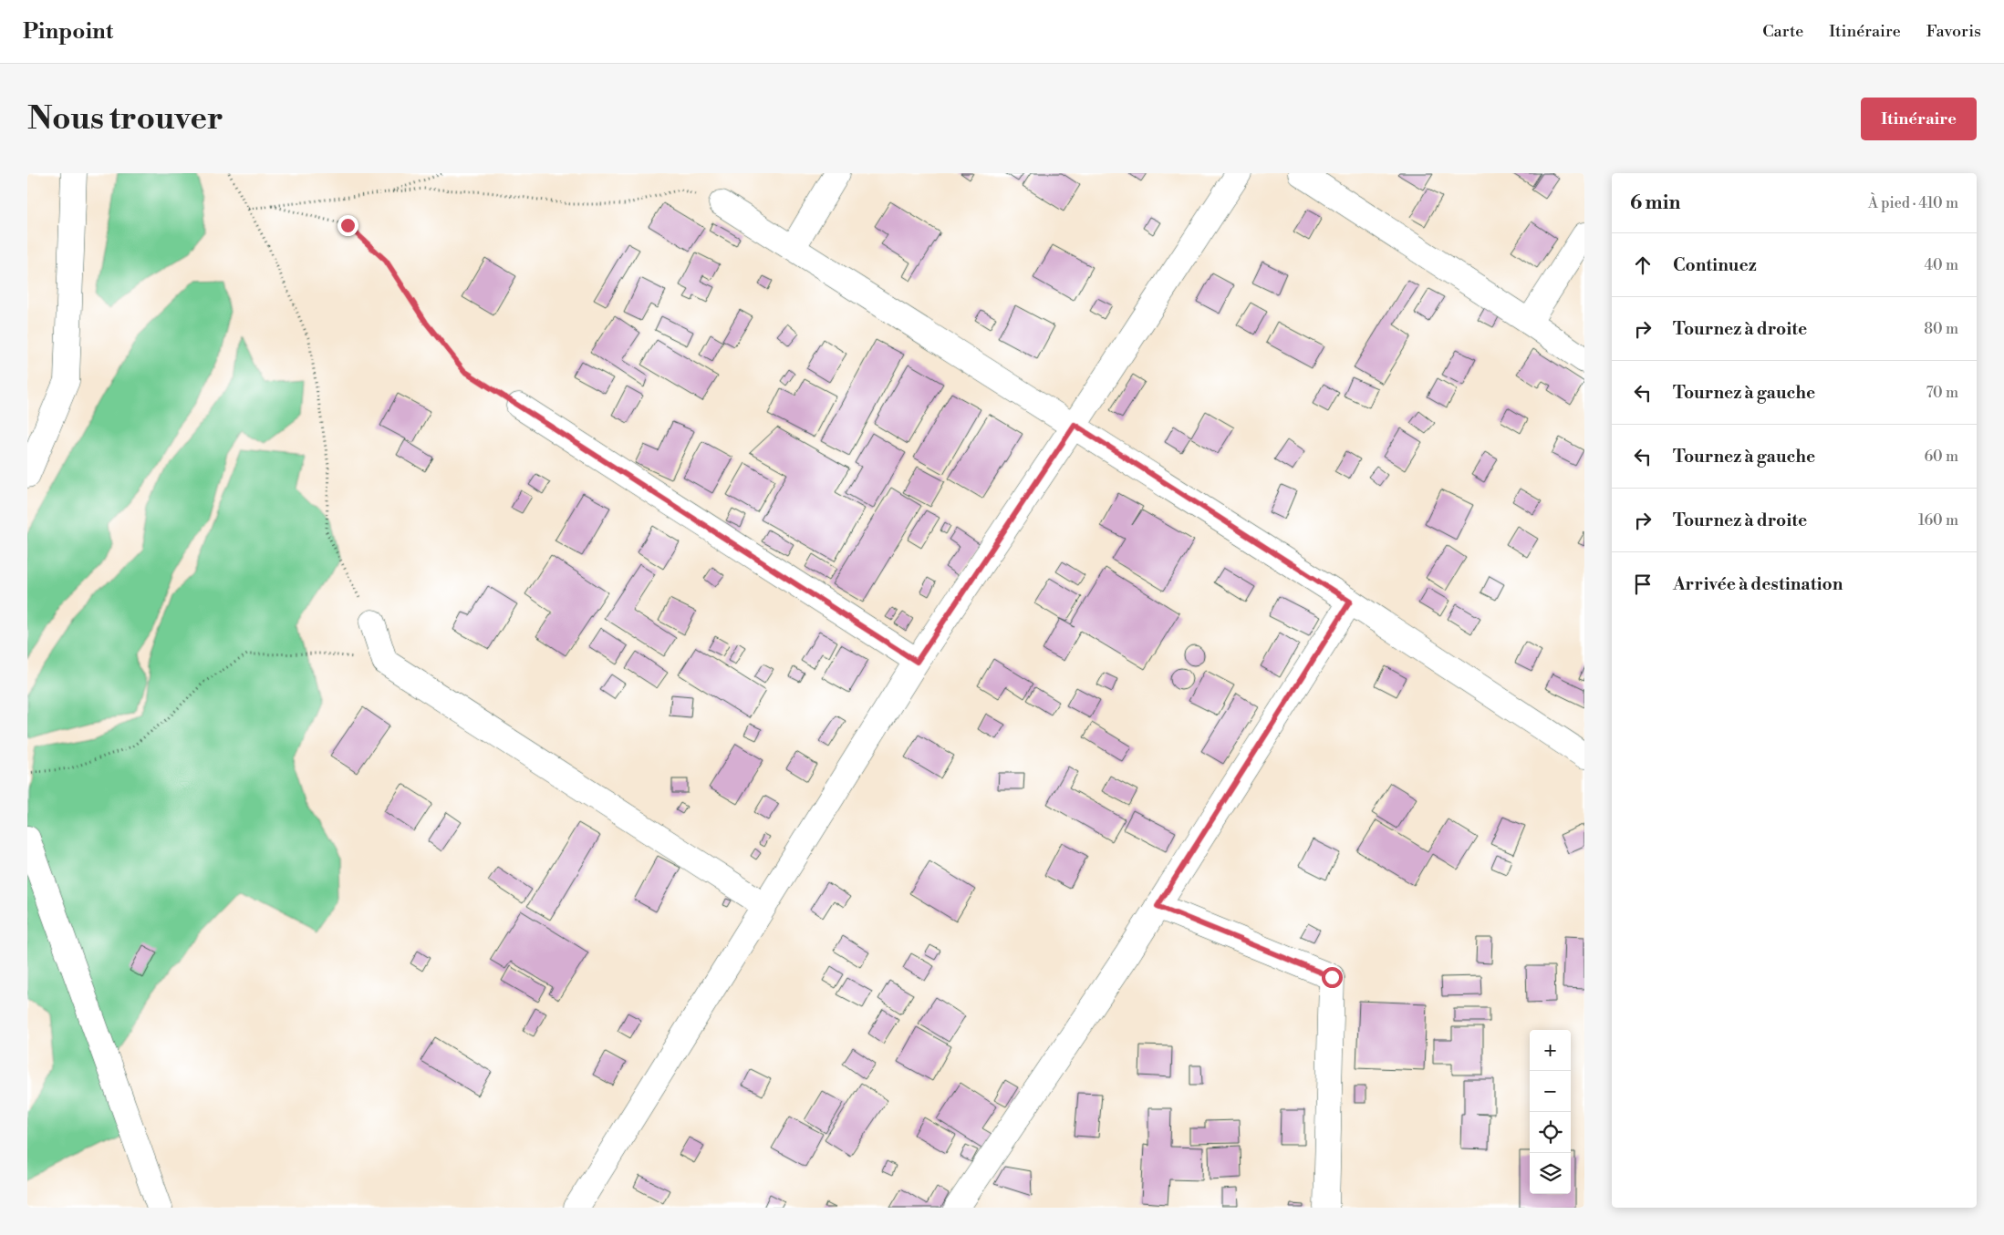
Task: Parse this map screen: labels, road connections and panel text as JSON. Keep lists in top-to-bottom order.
{
  "page": {
    "header": "Pinpoint",
    "nav": ["Carte", "Itinéraire", "Favoris"],
    "buttons": "Itinéraire",
    "title": "Nous trouver",
    "heading": ["6 min", "À pied · 410 m"],
    "list": [
      ["Continuez", "40 m"],
      ["Tournez à droite", "80 m"],
      ["Tournez à gauche", "70 m"],
      ["Tournez à gauche", "60 m"],
      ["Tournez à droite", "160 m"],
      "Arrivée à destination"
    ],
    "map_buttons": ["+", "−"]
  }
}
